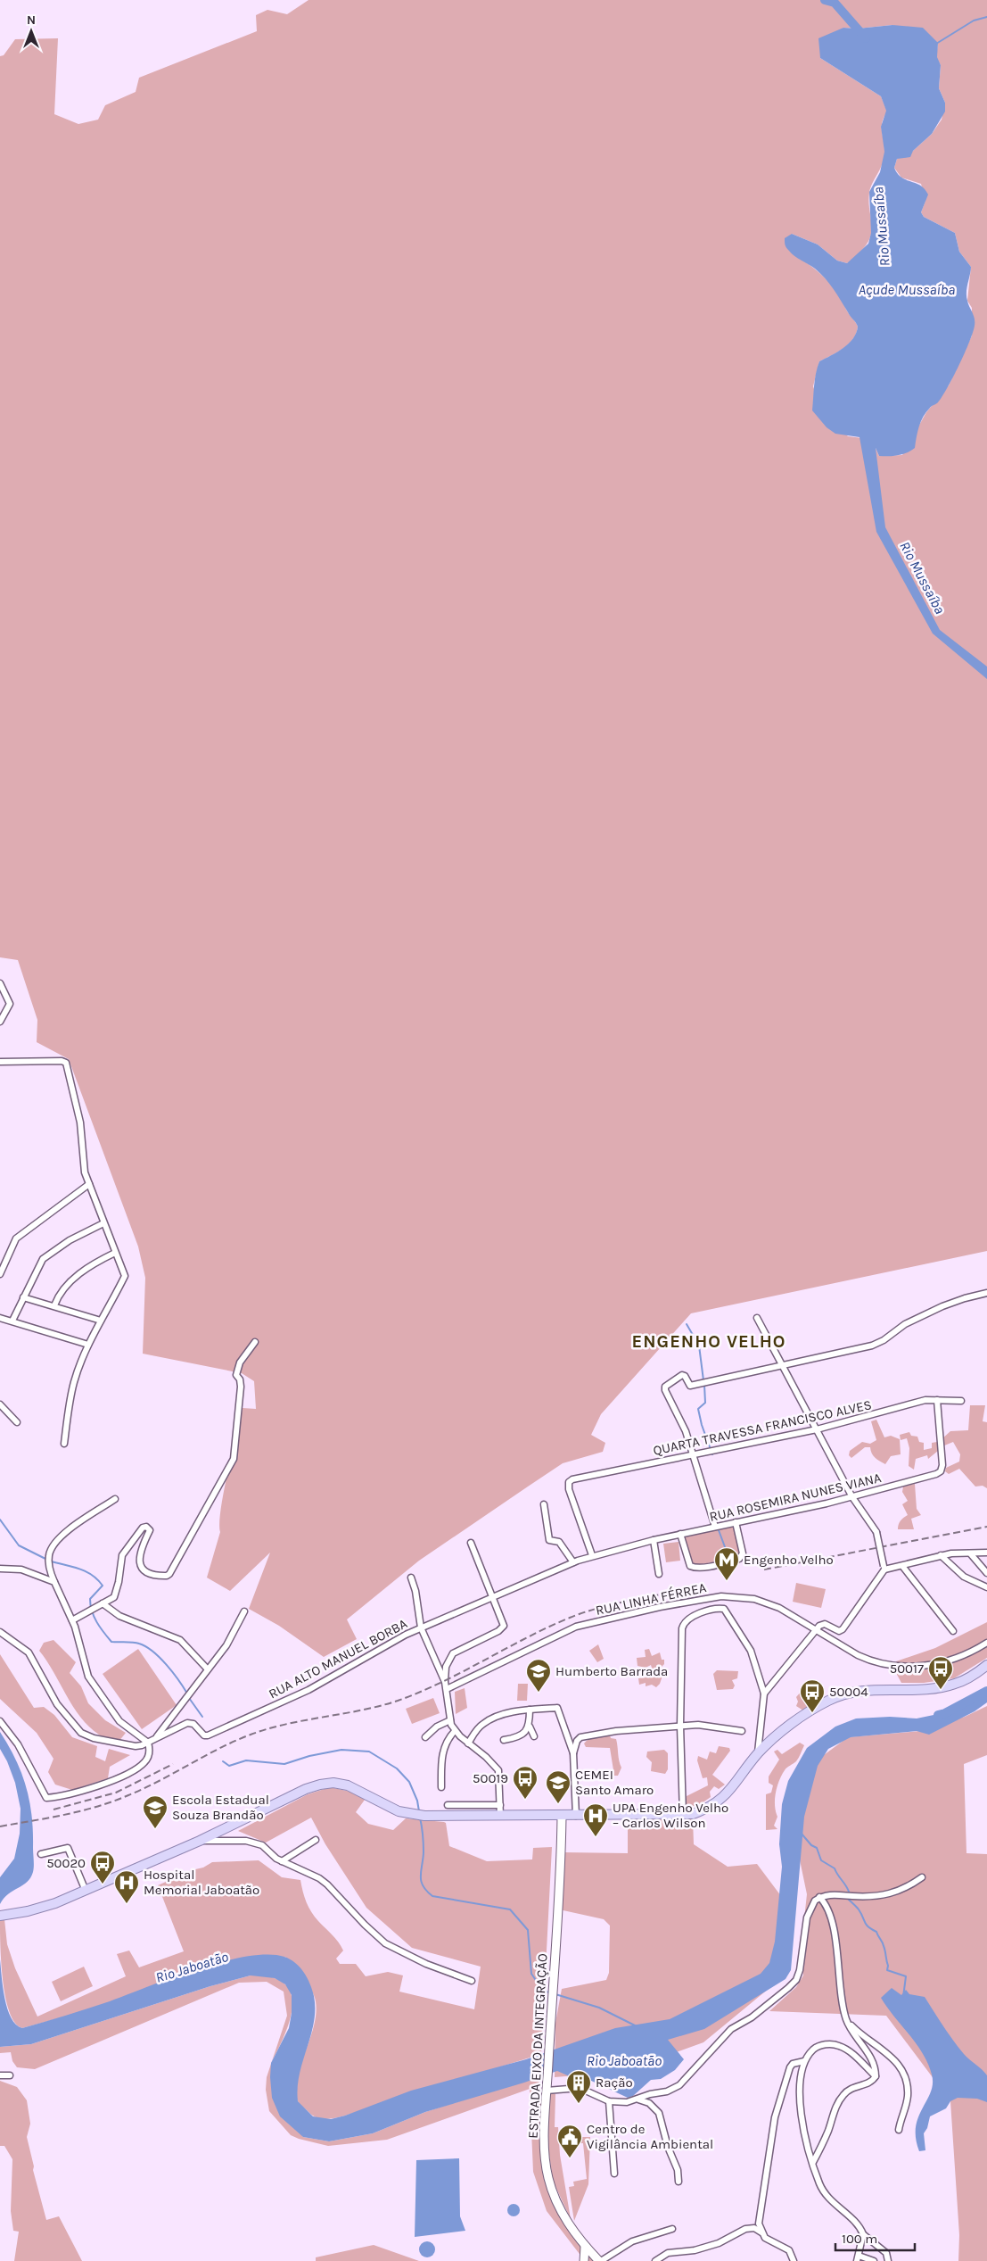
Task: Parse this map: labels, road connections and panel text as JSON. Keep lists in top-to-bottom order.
{
  "streets": {
    "main road": ["ESTRADA EIXO DA INTEGRAÇÃO"],
    "street": [
      "QUARTA TRAVESSA FRANCISCO ALVES",
      "RUA ROSEMIRA NUNES VIANA",
      "RUA LINHA FÉRREA",
      "RUA ALTO MANUEL BORBA"
    ]
  },
  "crossings": [
    ["QUARTA TRAVESSA FRANCISCO ALVES", "RUA ROSEMIRA NUNES VIANA"],
    ["RUA ROSEMIRA NUNES VIANA", "RUA ALTO MANUEL BORBA"]
  ],
  "districts": ["ENGENHO VELHO"],
  "water": ["Rio Mussaíba", "Açude Mussaíba", "Rio Jaboatão"],
  "places": {
    "metro station": ["Engenho Velho"],
    "bus stop": [
      "50017",
      "50004",
      "50019",
      "50020"
    ],
    "school or university": ["Humberto Barrada", "CEMEI Santo Amaro", "Escola Estadual Souza Brandão"],
    "hospital": ["UPA Engenho Velho – Carlos Wilson", "Hospital Memorial Jaboatão"],
    "building": ["Ração"],
    "public building": ["Centro de Vigilância Ambiental"]
  },
  "scale_bar": "100 m",
  "north": "top"
}
